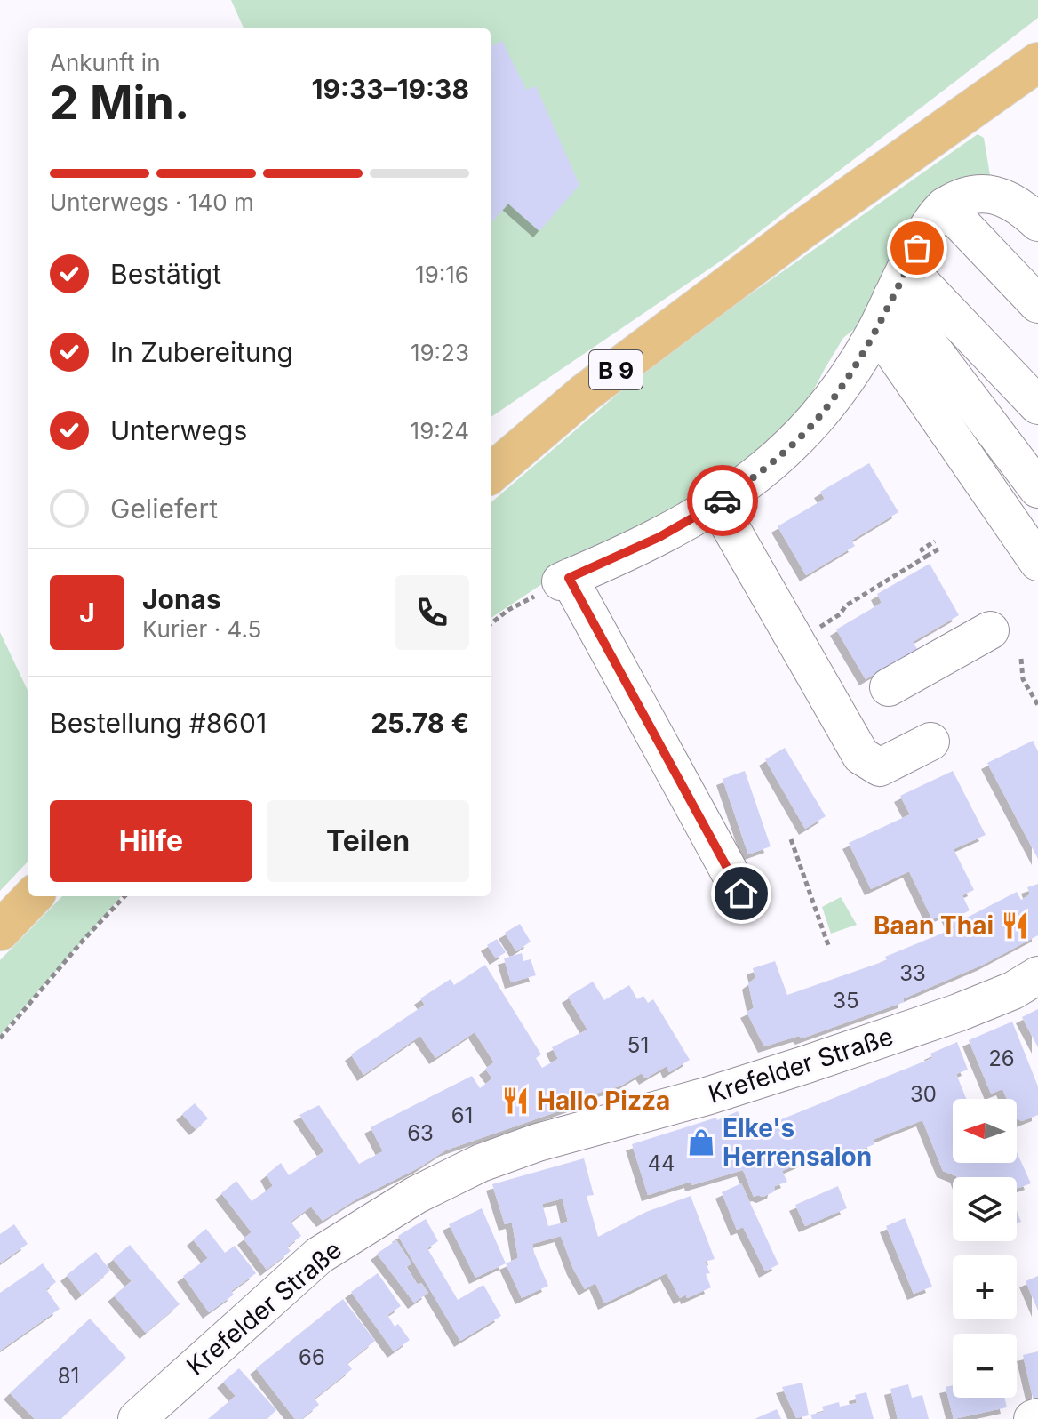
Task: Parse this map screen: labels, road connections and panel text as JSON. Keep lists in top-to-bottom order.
{
  "streets": {
    "main road": ["B 9"],
    "street": ["Krefelder Straße"]
  },
  "places": {
    "restaurant": ["Baan Thai", "Hallo Pizza"],
    "shop": ["Elke's Herrensalon"]
  },
  "house_numbers": [
    "33",
    "35",
    "51",
    "26",
    "30",
    "61",
    "63",
    "44",
    "66",
    "81"
  ],
  "north": "left",
  "page": {
    "heading": ["2 Min.", "Ankunft in", "19:33–19:38"],
    "panel": [
      "Jonas",
      "Kurier · 4.5",
      "Bestellung #8601",
      "25.78 €"
    ],
    "bar": "Unterwegs · 140 m",
    "list": [
      ["Bestätigt", "19:16"],
      ["In Zubereitung", "19:23"],
      ["Unterwegs", "19:24"],
      "Geliefert"
    ],
    "round": "J",
    "buttons": ["Hilfe", "Teilen"],
    "map_buttons": ["+", "−"]
  }
}
